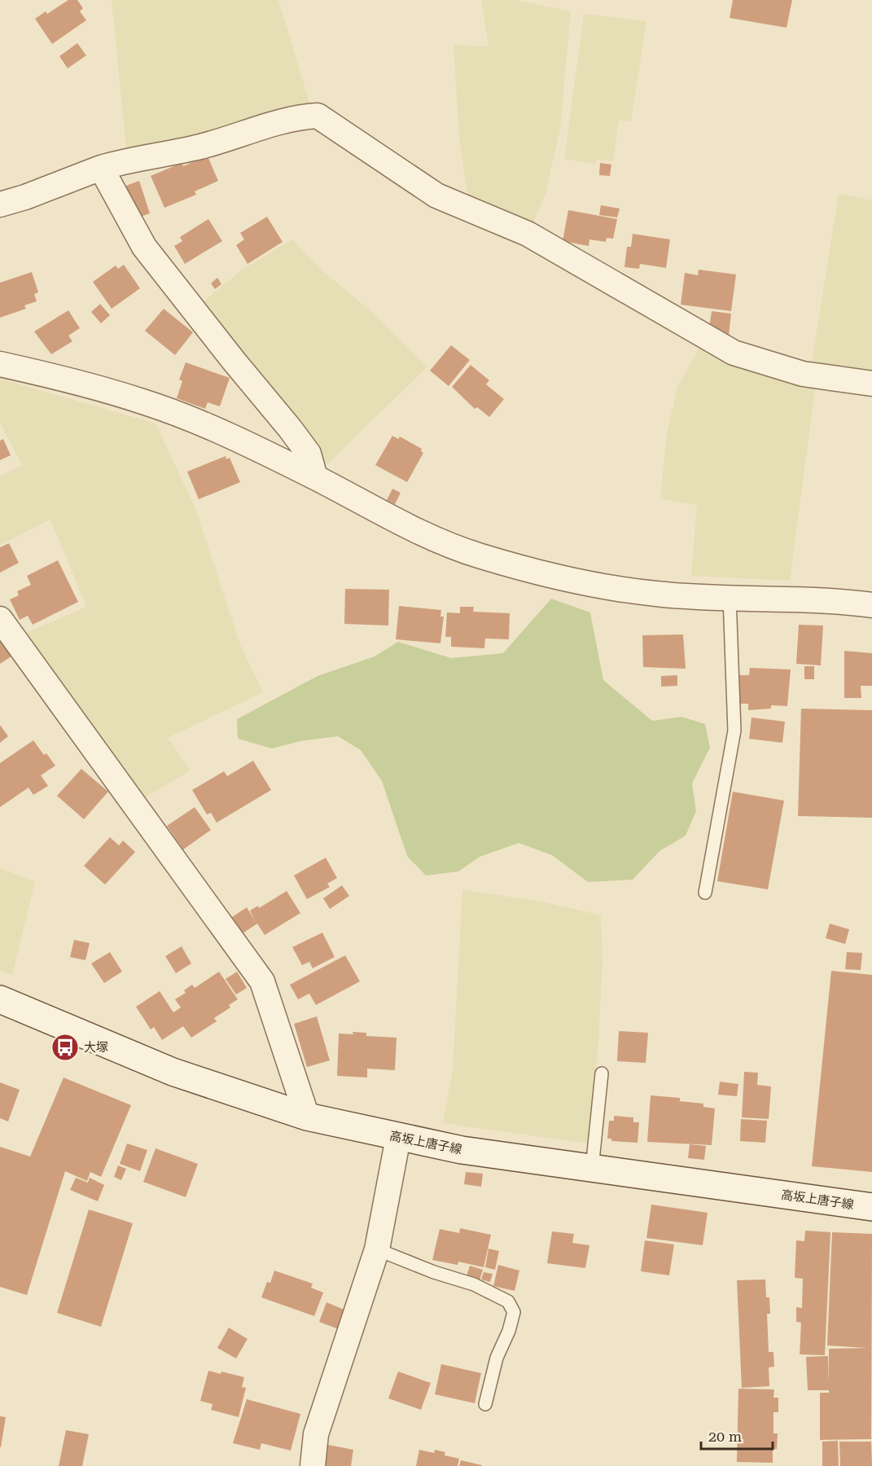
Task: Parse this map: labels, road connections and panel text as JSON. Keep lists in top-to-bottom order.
{
  "streets": {
    "main road": ["高坂上唐子線"]
  },
  "places": {
    "bus stop": ["大塚"]
  },
  "scale_bar": "20 m"
}
